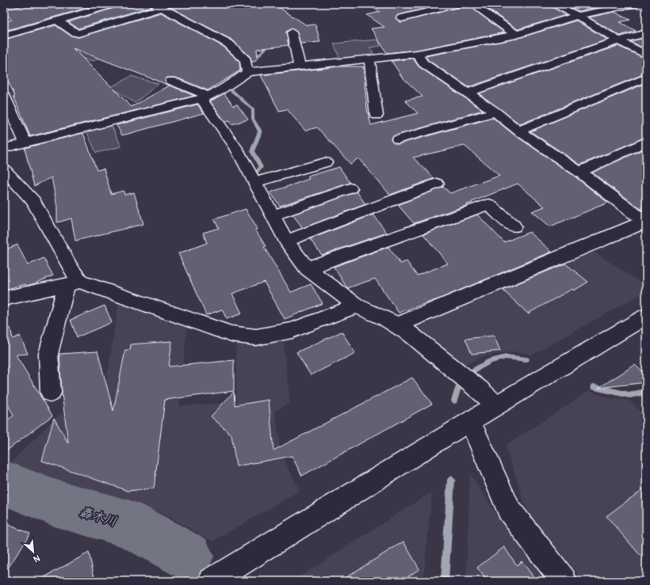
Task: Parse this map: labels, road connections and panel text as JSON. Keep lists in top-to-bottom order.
{
  "water": ["轟木川"],
  "north": "bottom right"
}
